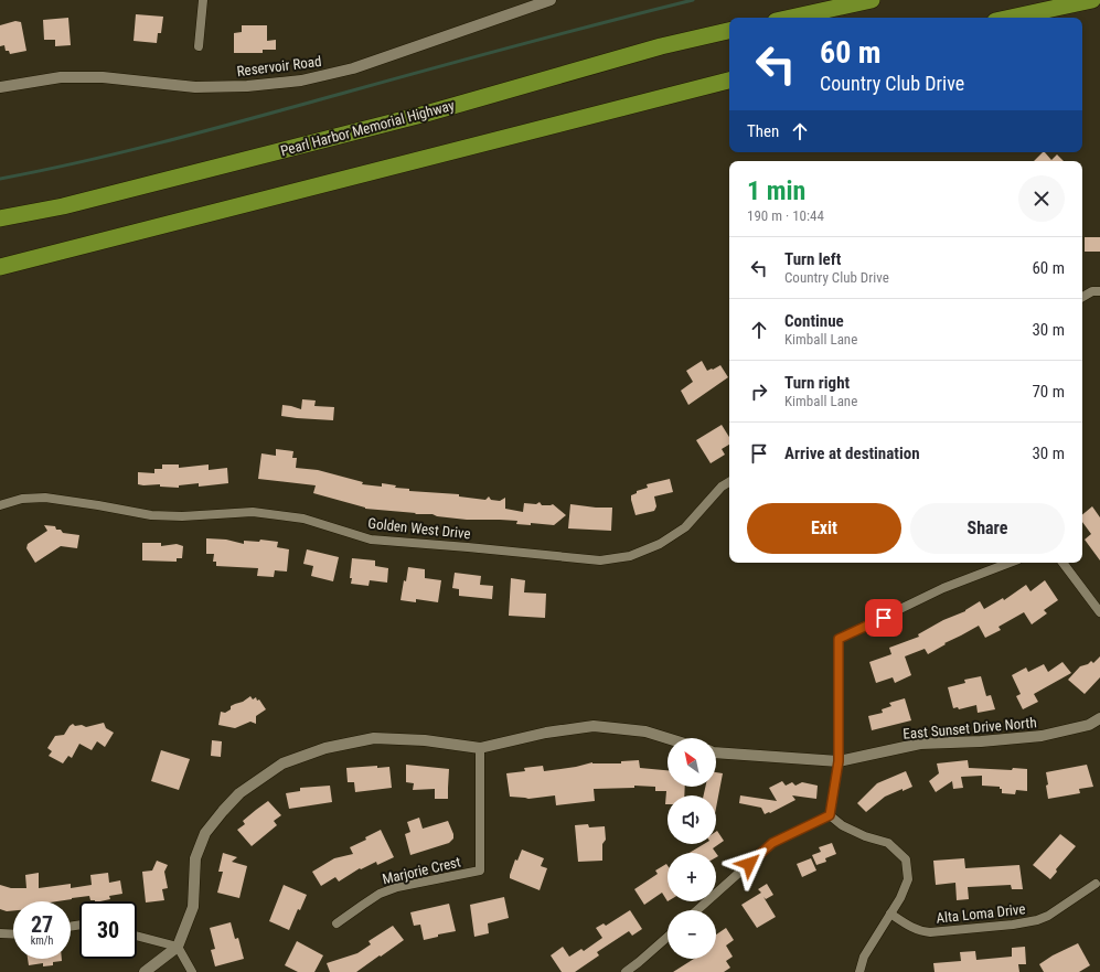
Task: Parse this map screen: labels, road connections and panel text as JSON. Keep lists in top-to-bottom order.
{
  "streets": {
    "highway": ["Pearl Harbor Memorial Highway"],
    "street": [
      "Reservoir Road",
      "Golden West Drive",
      "East Sunset Drive North",
      "Marjorie Crest",
      "Alta Loma Drive"
    ]
  },
  "north": "top left",
  "page": {
    "turn": ["60 m", "Country Club Drive"],
    "then": "Then",
    "heading": ["1 min", "190 m · 10:44"],
    "list": [
      {
        "name": "Turn left",
        "note": "Country Club Drive",
        "value": "60 m"
      },
      {
        "name": "Continue",
        "note": "Kimball Lane",
        "value": "30 m"
      },
      {
        "name": "Turn right",
        "note": "Kimball Lane",
        "value": "70 m"
      },
      {
        "name": "Arrive at destination",
        "value": "30 m"
      }
    ],
    "buttons": ["Exit", "Share"],
    "map_buttons": ["+", "−"],
    "speed": "27 km/h",
    "limit": "30"
  }
}
